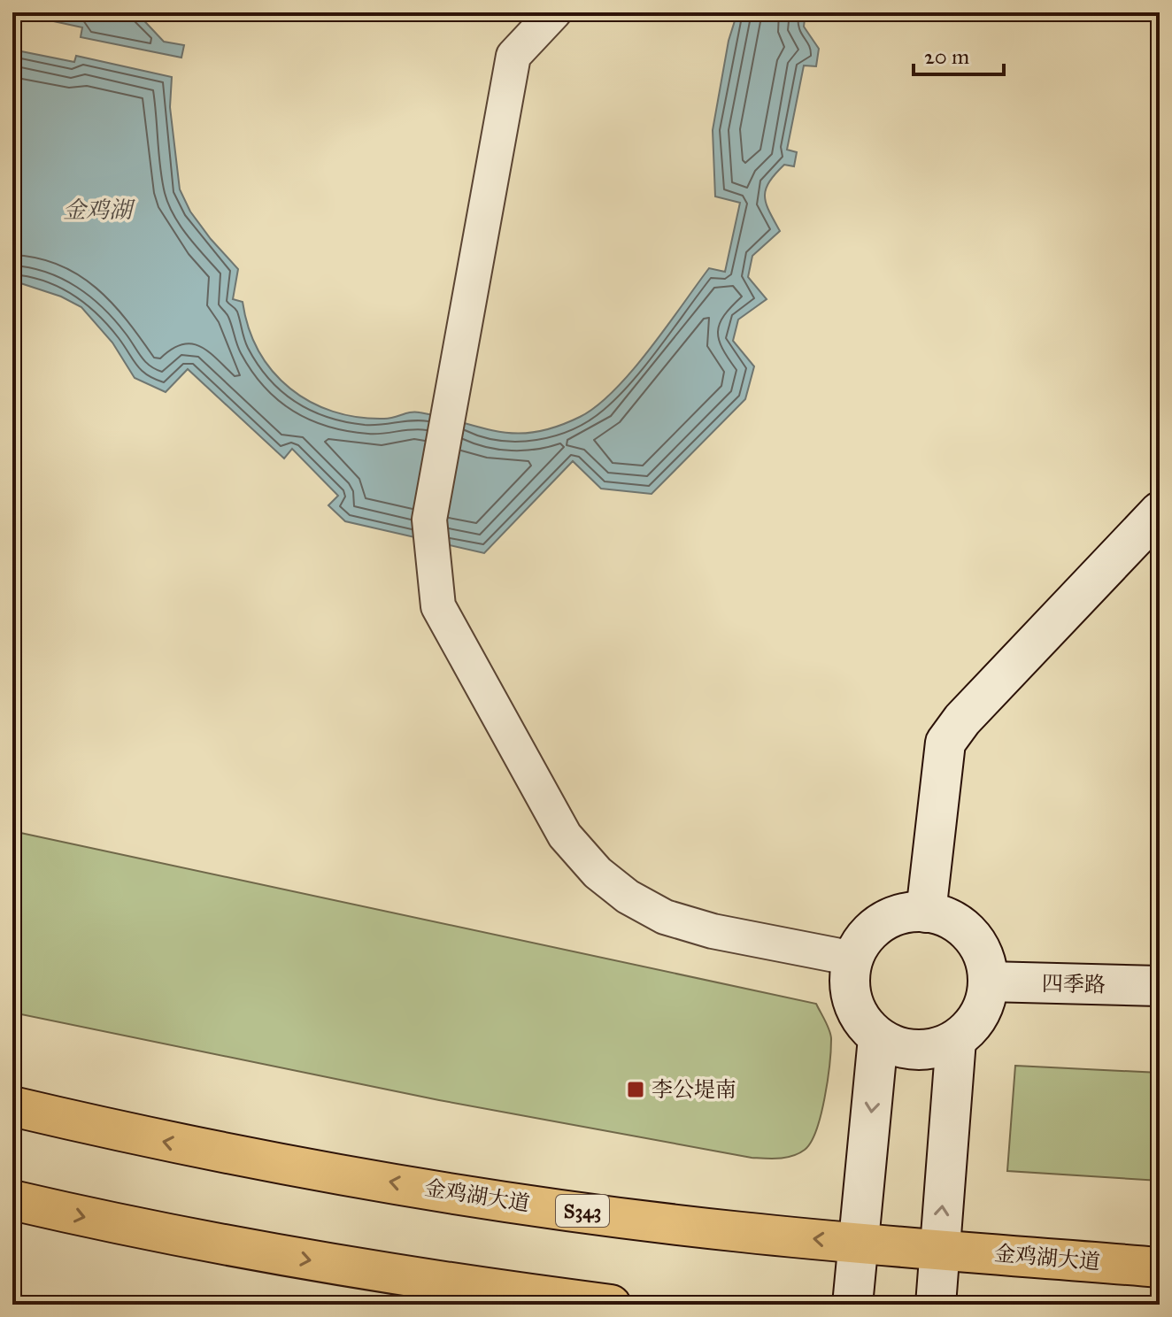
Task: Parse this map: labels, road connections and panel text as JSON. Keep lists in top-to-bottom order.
{
  "streets": {
    "main road": ["金鸡湖大道", "S343"],
    "street": ["四季路"]
  },
  "water": ["金鸡湖"],
  "places": {
    "transit": ["李公堤南"]
  },
  "scale_bar": "20 m"
}
